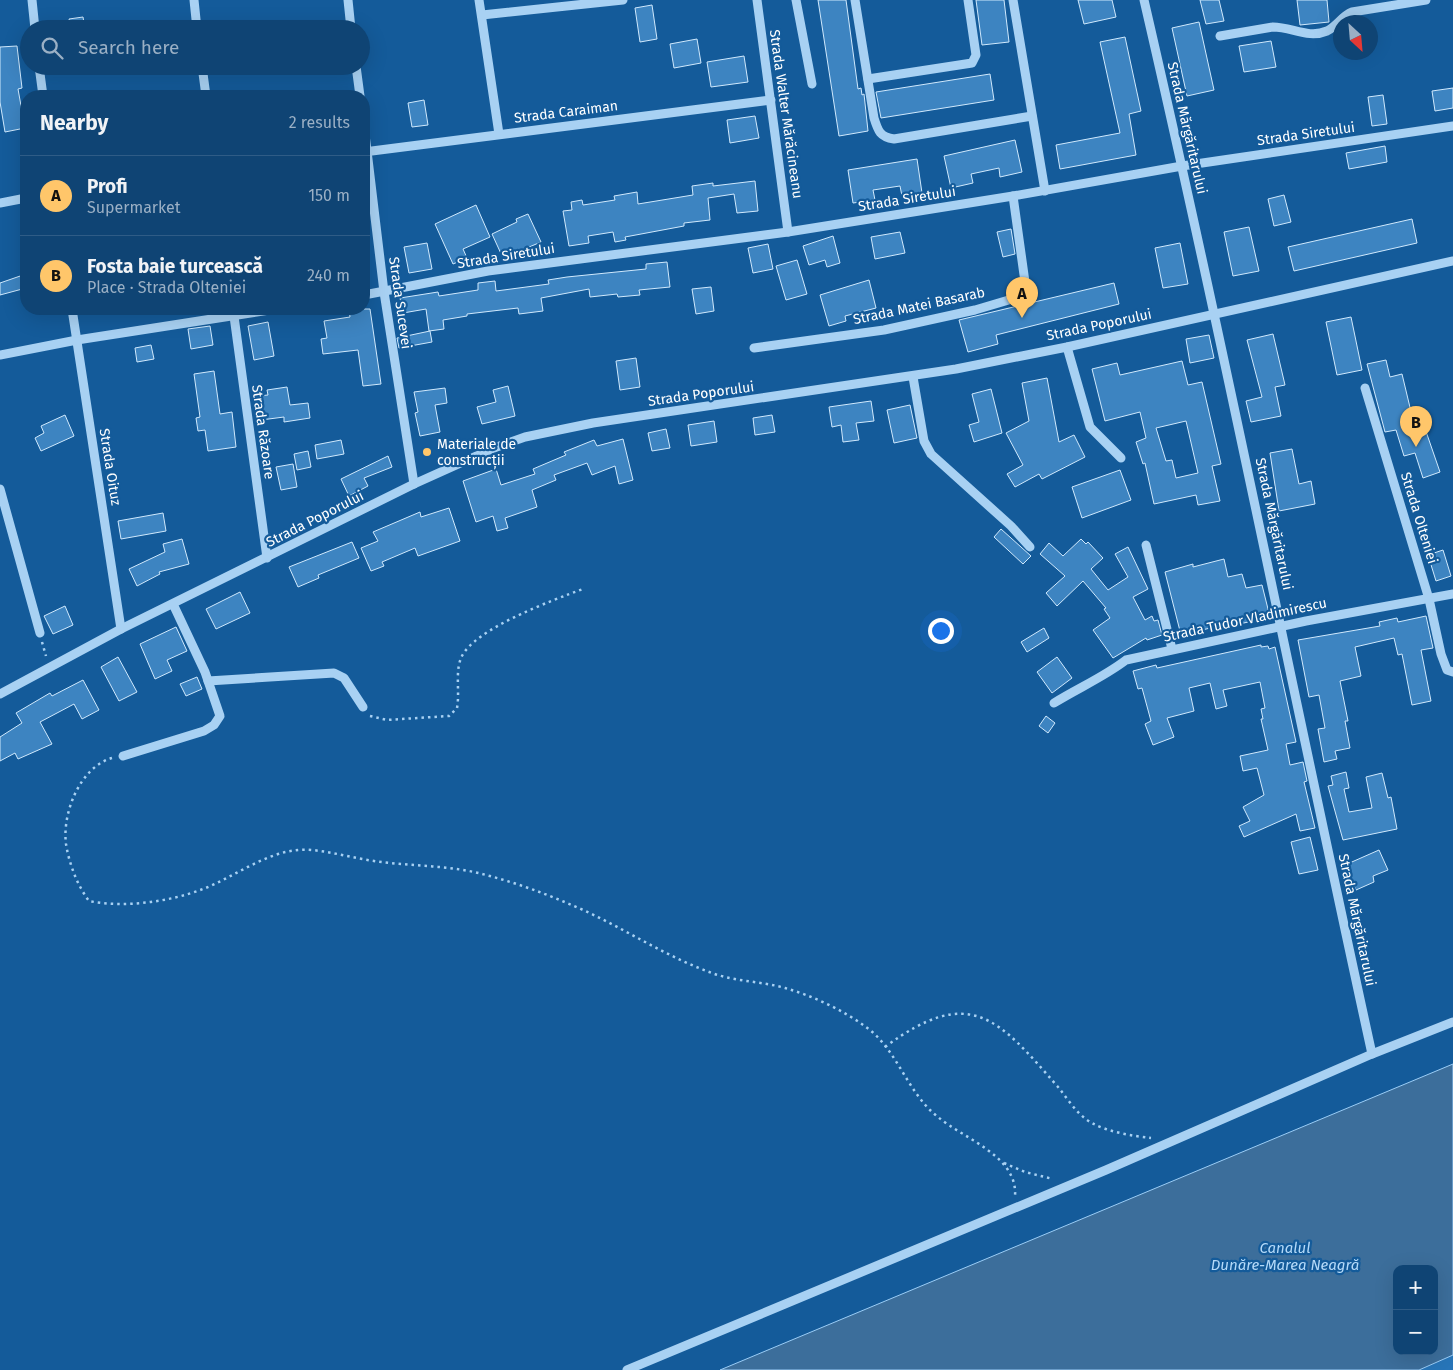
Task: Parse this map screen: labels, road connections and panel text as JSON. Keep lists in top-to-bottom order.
{
  "streets": {
    "street": [
      "Strada Caraiman",
      "Strada Walter Mărăcineanu",
      "Strada Mărgăritarului",
      "Strada Siretului",
      "Strada Sucevei",
      "Strada Matei Basarab",
      "Strada Poporului",
      "Strada Răzoare",
      "Strada Oituz",
      "Strada Olteniei",
      "Strada Tudor Vladimirescu"
    ]
  },
  "crossings": [
    ["Strada Caraiman", "Strada Walter Mărăcineanu"],
    ["Strada Walter Mărăcineanu", "Strada Siretului"],
    ["Strada Mărgăritarului", "Strada Siretului"],
    ["Strada Mărgăritarului", "Strada Poporului"],
    ["Strada Mărgăritarului", "Strada Tudor Vladimirescu"],
    ["Strada Siretului", "Strada Sucevei"],
    ["Strada Siretului", "Strada Matei Basarab"],
    ["Strada Sucevei", "Strada Poporului"],
    ["Strada Poporului", "Strada Răzoare"],
    ["Strada Poporului", "Strada Oituz"],
    ["Strada Olteniei", "Strada Tudor Vladimirescu"]
  ],
  "water": ["Canalul Dunăre-Marea Neagră"],
  "places": ["Materiale de construcții"],
  "north": "bottom right",
  "page": {
    "search": "Search here",
    "heading": ["Nearby", "2 results"],
    "list": [
      {
        "mark": "A",
        "name": "Profi",
        "note": "Supermarket",
        "value": "150 m"
      },
      {
        "mark": "B",
        "name": "Fosta baie turcească",
        "note": "Place · Strada Olteniei",
        "value": "240 m"
      }
    ],
    "pins": ["A", "B"],
    "map_buttons": ["+", "−"]
  }
}
